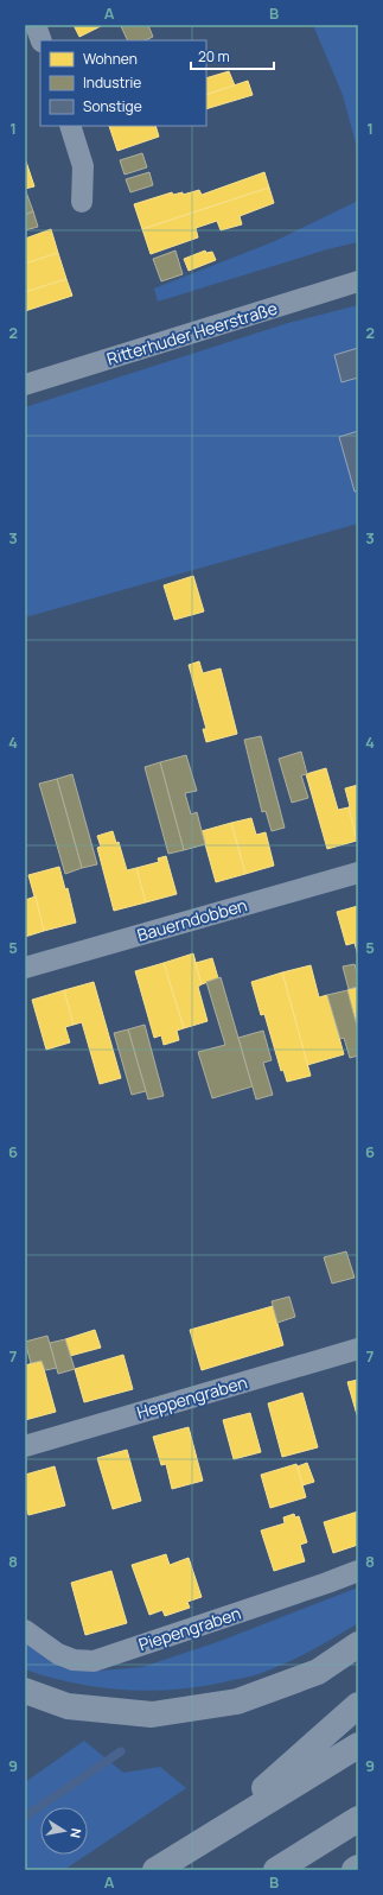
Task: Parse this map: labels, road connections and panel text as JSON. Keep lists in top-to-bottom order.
{
  "streets": {
    "street": [
      "Ritterhuder Heerstraße",
      "Bauerndobben",
      "Heppengraben",
      "Piepengraben"
    ]
  },
  "legend": ["Wohnen", "Industrie", "Sonstige"],
  "scale_bar": "20 m",
  "north": "right",
  "grid": {
    "columns": ["A", "B"],
    "rows": [
      "1",
      "2",
      "3",
      "4",
      "5",
      "6",
      "7",
      "8",
      "9"
    ]
  }
}
